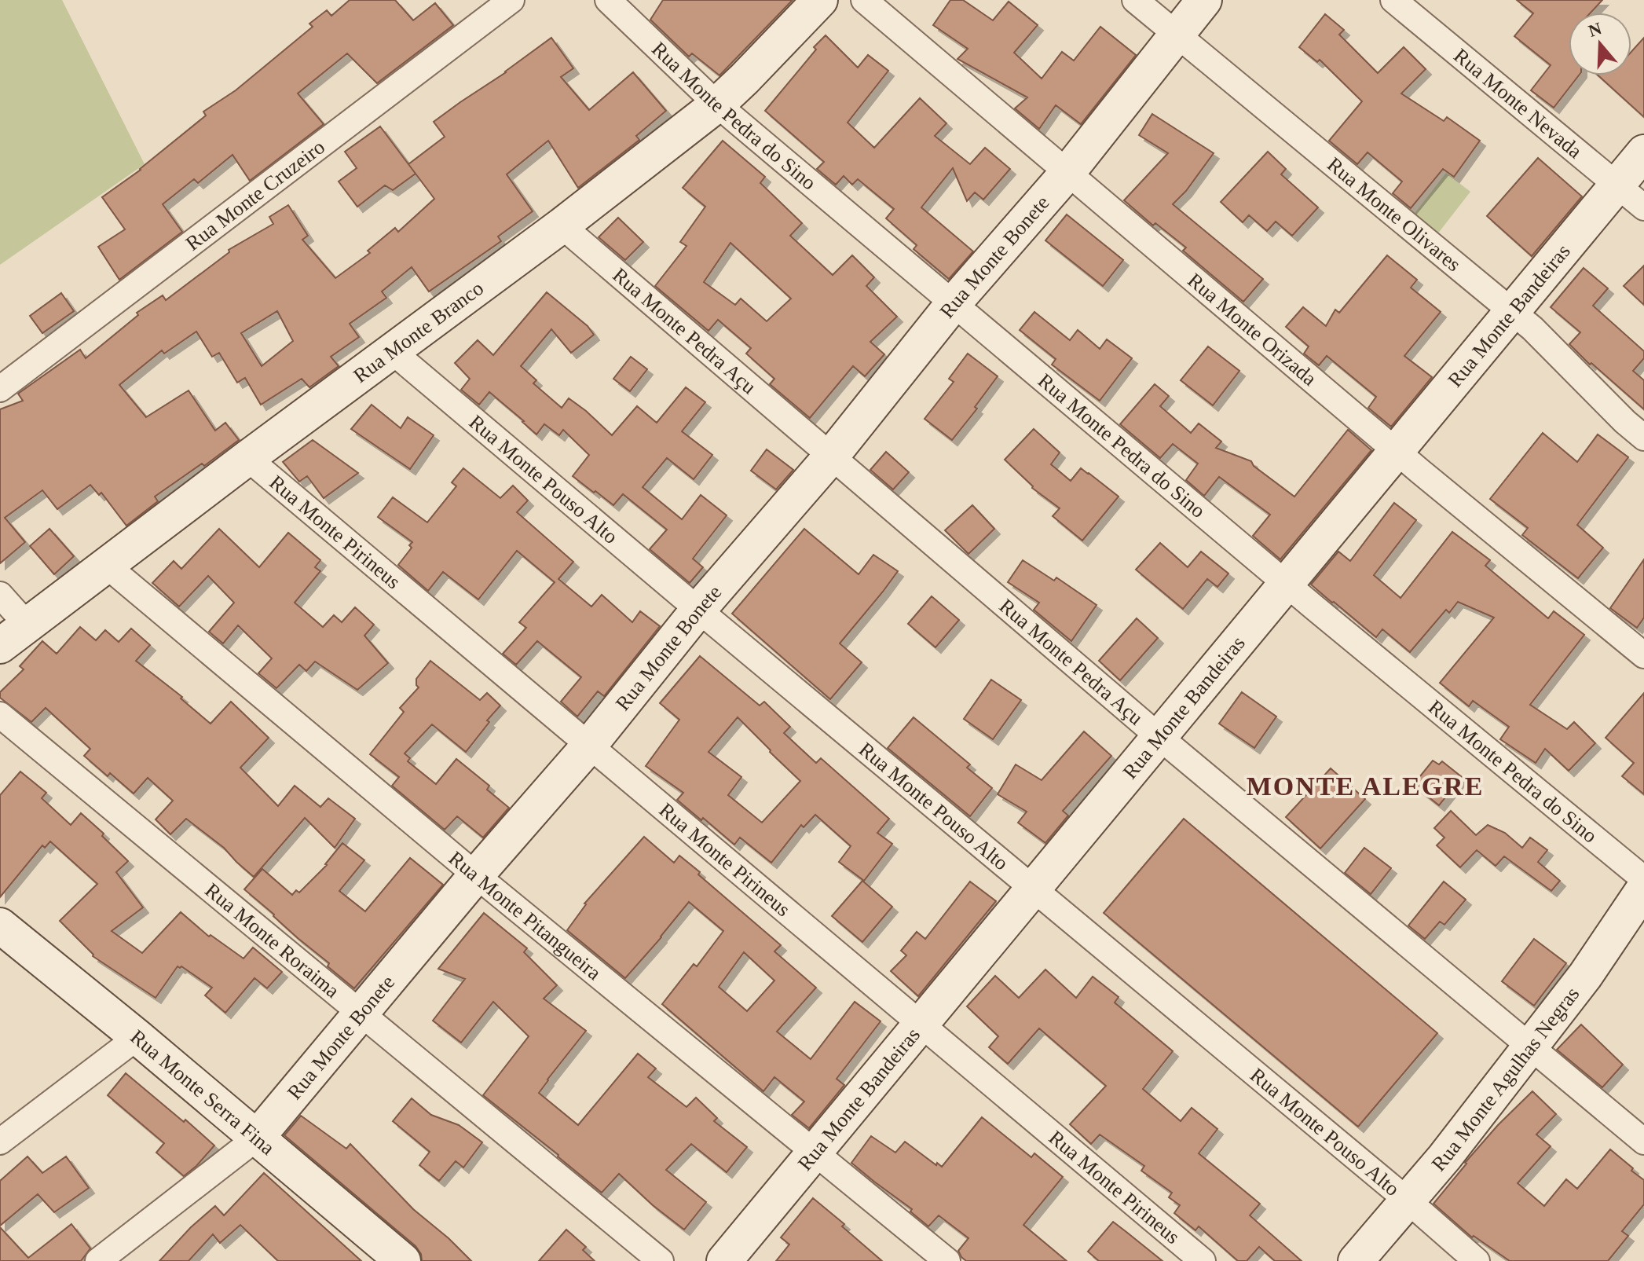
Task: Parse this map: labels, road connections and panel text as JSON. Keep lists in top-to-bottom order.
{
  "streets": {
    "main road": [
      "Rua Monte Bonete",
      "Rua Monte Bandeiras",
      "Rua Monte Branco",
      "Rua Monte Agulhas Negras",
      "Rua Monte Serra Fina"
    ],
    "street": [
      "Rua Monte Nevada",
      "Rua Monte Pedra do Sino",
      "Rua Monte Cruzeiro",
      "Rua Monte Olivares",
      "Rua Monte Orizada",
      "Rua Monte Pedra Açu",
      "Rua Monte Pouso Alto",
      "Rua Monte Pirineus",
      "Rua Monte Pitangueira",
      "Rua Monte Roraima"
    ]
  },
  "crossings": [
    ["Rua Monte Nevada", "Rua Monte Bandeiras"],
    ["Rua Monte Pedra do Sino", "Rua Monte Bonete"],
    ["Rua Monte Pedra do Sino", "Rua Monte Bandeiras"],
    ["Rua Monte Pedra do Sino", "Rua Monte Branco"],
    ["Rua Monte Olivares", "Rua Monte Bonete"],
    ["Rua Monte Olivares", "Rua Monte Bandeiras"],
    ["Rua Monte Bonete", "Rua Monte Orizada"],
    ["Rua Monte Bonete", "Rua Monte Pedra Açu"],
    ["Rua Monte Bonete", "Rua Monte Pouso Alto"],
    ["Rua Monte Bonete", "Rua Monte Pirineus"],
    ["Rua Monte Bonete", "Rua Monte Pitangueira"],
    ["Rua Monte Bonete", "Rua Monte Roraima"],
    ["Rua Monte Bonete", "Rua Monte Serra Fina"],
    ["Rua Monte Bandeiras", "Rua Monte Orizada"],
    ["Rua Monte Bandeiras", "Rua Monte Pedra Açu"],
    ["Rua Monte Bandeiras", "Rua Monte Pouso Alto"],
    ["Rua Monte Bandeiras", "Rua Monte Pirineus"],
    ["Rua Monte Bandeiras", "Rua Monte Pitangueira"],
    ["Rua Monte Pedra Açu", "Rua Monte Branco"],
    ["Rua Monte Pedra Açu", "Rua Monte Agulhas Negras"],
    ["Rua Monte Branco", "Rua Monte Pouso Alto"],
    ["Rua Monte Branco", "Rua Monte Pirineus"],
    ["Rua Monte Branco", "Rua Monte Pitangueira"],
    ["Rua Monte Pouso Alto", "Rua Monte Agulhas Negras"]
  ],
  "districts": ["MONTE ALEGRE"],
  "north": "top"
}
